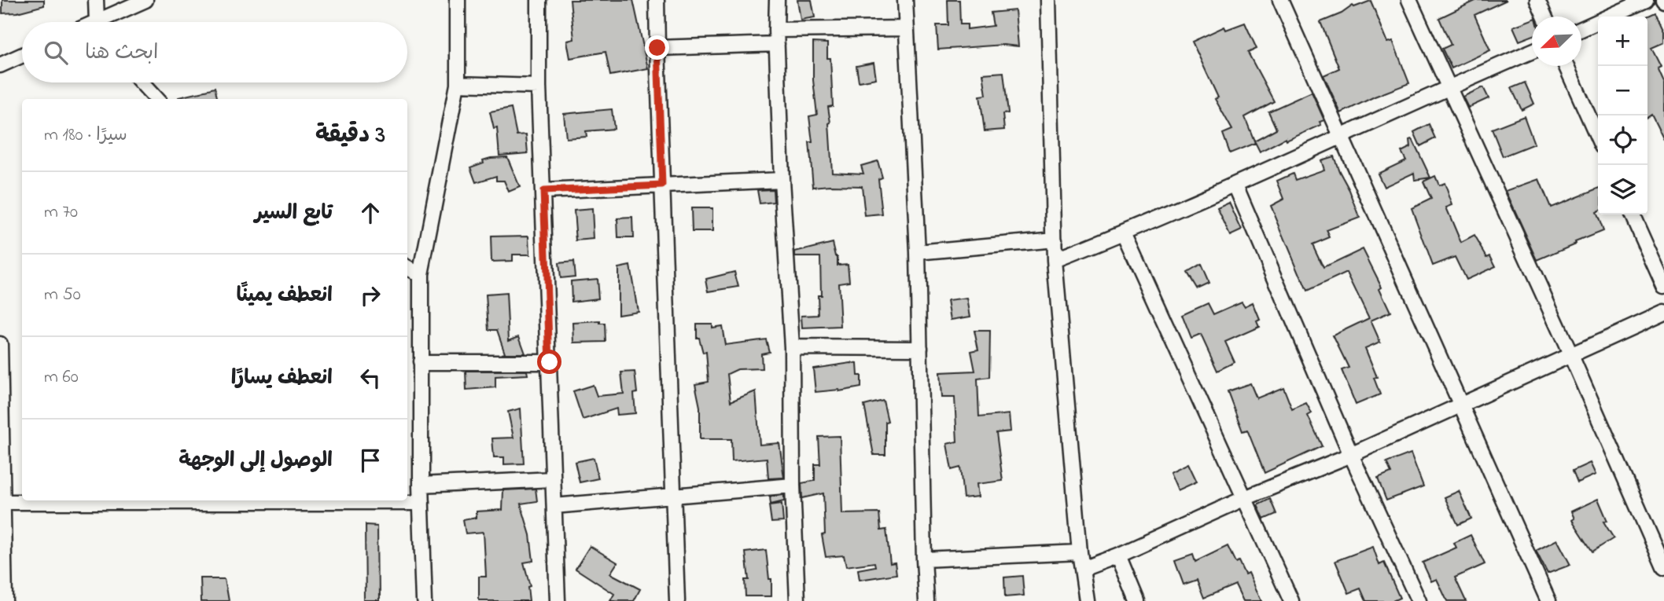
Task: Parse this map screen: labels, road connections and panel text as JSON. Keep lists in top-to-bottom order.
{
  "north": "bottom left",
  "page": {
    "map_buttons": ["+", "−"],
    "search": "ابحث هنا",
    "heading": ["3 دقيقة", "سيرًا · 180 m"],
    "list": [
      ["تابع السير", "70 m"],
      ["انعطف يمينًا", "50 m"],
      ["انعطف يسارًا", "60 m"],
      "الوصول إلى الوجهة"
    ]
  }
}
